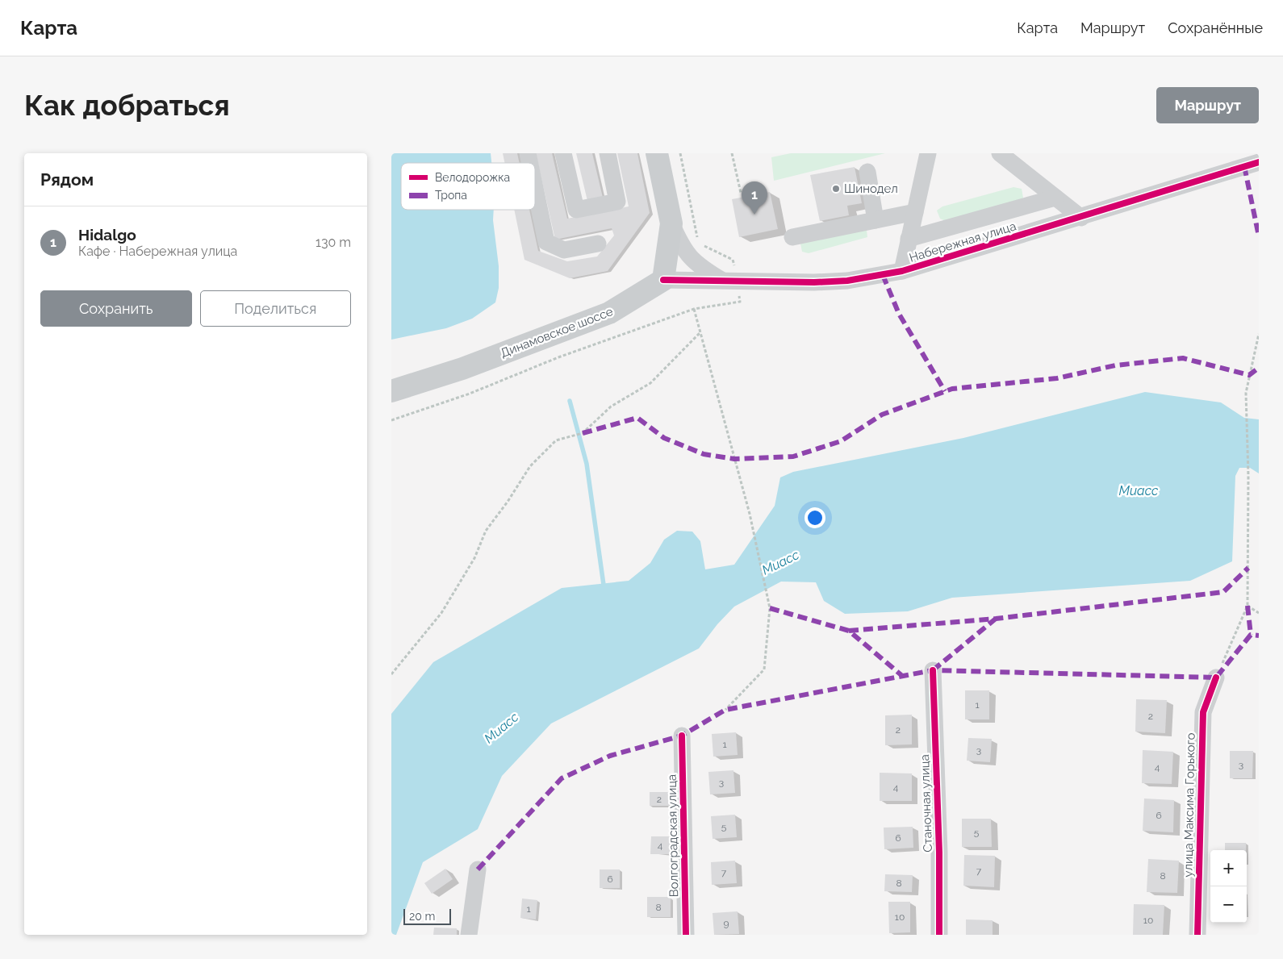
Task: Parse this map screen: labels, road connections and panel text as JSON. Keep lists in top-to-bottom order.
{
  "streets": {
    "main road": ["Динамовское шоссе"],
    "street": [
      "Набережная улица",
      "Станочная улица",
      "улица Максима Горького",
      "Волгоградская улица"
    ]
  },
  "crossings": [
    ["Набережная улица", "Динамовское шоссе"]
  ],
  "water": ["Миасс"],
  "places": ["Шинодел"],
  "house_numbers": [
    "1",
    "2",
    "2",
    "1",
    "3",
    "3",
    "4",
    "3",
    "4",
    "2",
    "6",
    "5",
    "5",
    "6",
    "4",
    "7",
    "7",
    "8",
    "6",
    "8",
    "8",
    "1",
    "10",
    "10",
    "9"
  ],
  "legend": ["Велодорожка", "Тропа"],
  "scale_bar": "20 m",
  "page": {
    "header": "Карта",
    "nav": ["Карта", "Маршрут", "Сохранённые"],
    "buttons": [
      "Маршрут",
      ["Сохранить", "Поделиться"]
    ],
    "title": "Как добраться",
    "heading": "Рядом",
    "pins": "1",
    "list": [
      {
        "mark": "1",
        "name": "Hidalgo",
        "note": "Кафе · Набережная улица",
        "value": "130 m"
      }
    ],
    "map_buttons": ["+", "−"],
    "scale": "20 m"
  }
}
